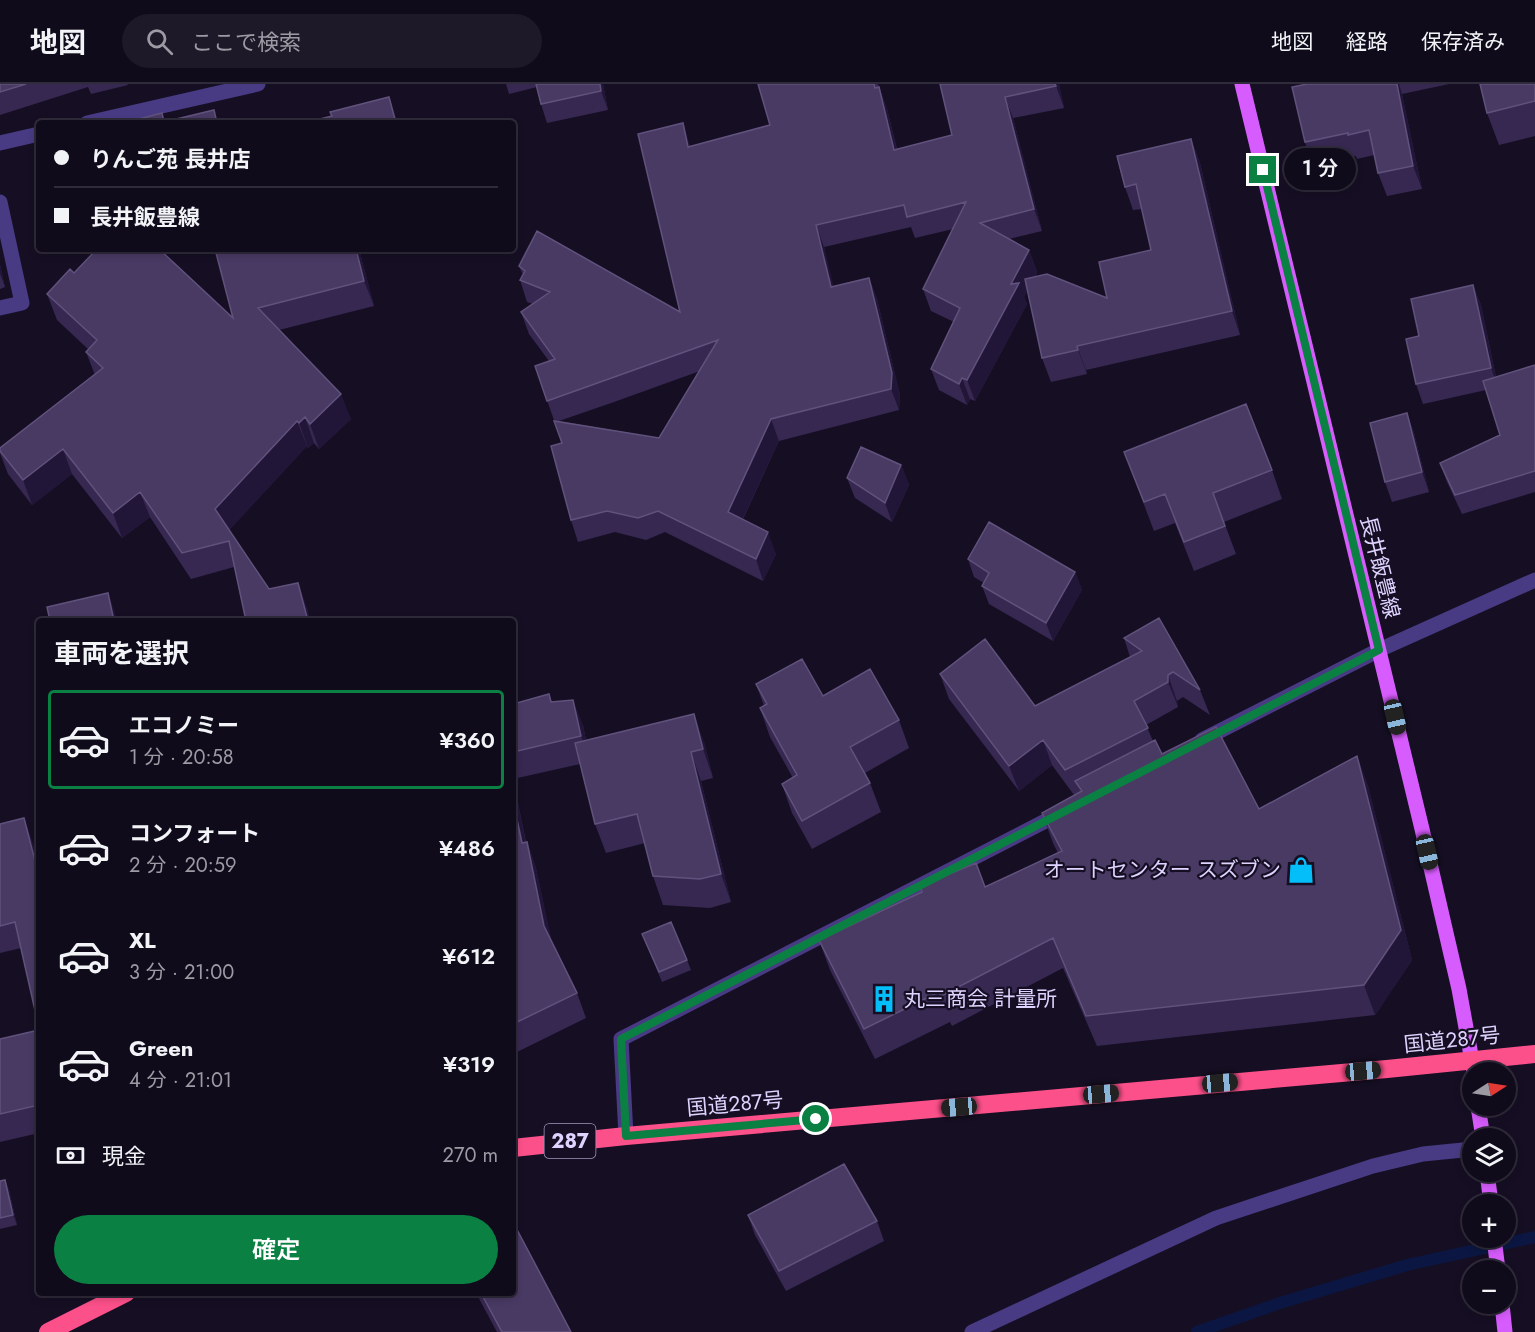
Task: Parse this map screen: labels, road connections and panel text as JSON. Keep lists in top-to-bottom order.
{
  "streets": {
    "highway": ["国道287号", "287"],
    "main road": ["長井飯豊線"]
  },
  "places": {
    "shop": ["オートセンター スズブン"],
    "building": ["丸三商会 計量所"]
  },
  "north": "right",
  "page": {
    "header": "地図",
    "search": "ここで検索",
    "nav": ["地図", "経路", "保存済み"],
    "banner": ["りんご苑 長井店", "長井飯豊線"],
    "bubble": "1 分",
    "heading": "車両を選択",
    "list": [
      {
        "name": "エコノミー",
        "note": "1 分 · 20:58",
        "value": "¥360"
      },
      {
        "name": "コンフォート",
        "note": "2 分 · 20:59",
        "value": "¥486"
      },
      {
        "name": "XL",
        "note": "3 分 · 21:00",
        "value": "¥612"
      },
      {
        "name": "Green",
        "note": "4 分 · 21:01",
        "value": "¥319"
      }
    ],
    "map_buttons": ["+", "−"],
    "pay": ["現金", "270 m"],
    "buttons": "確定"
  }
}
